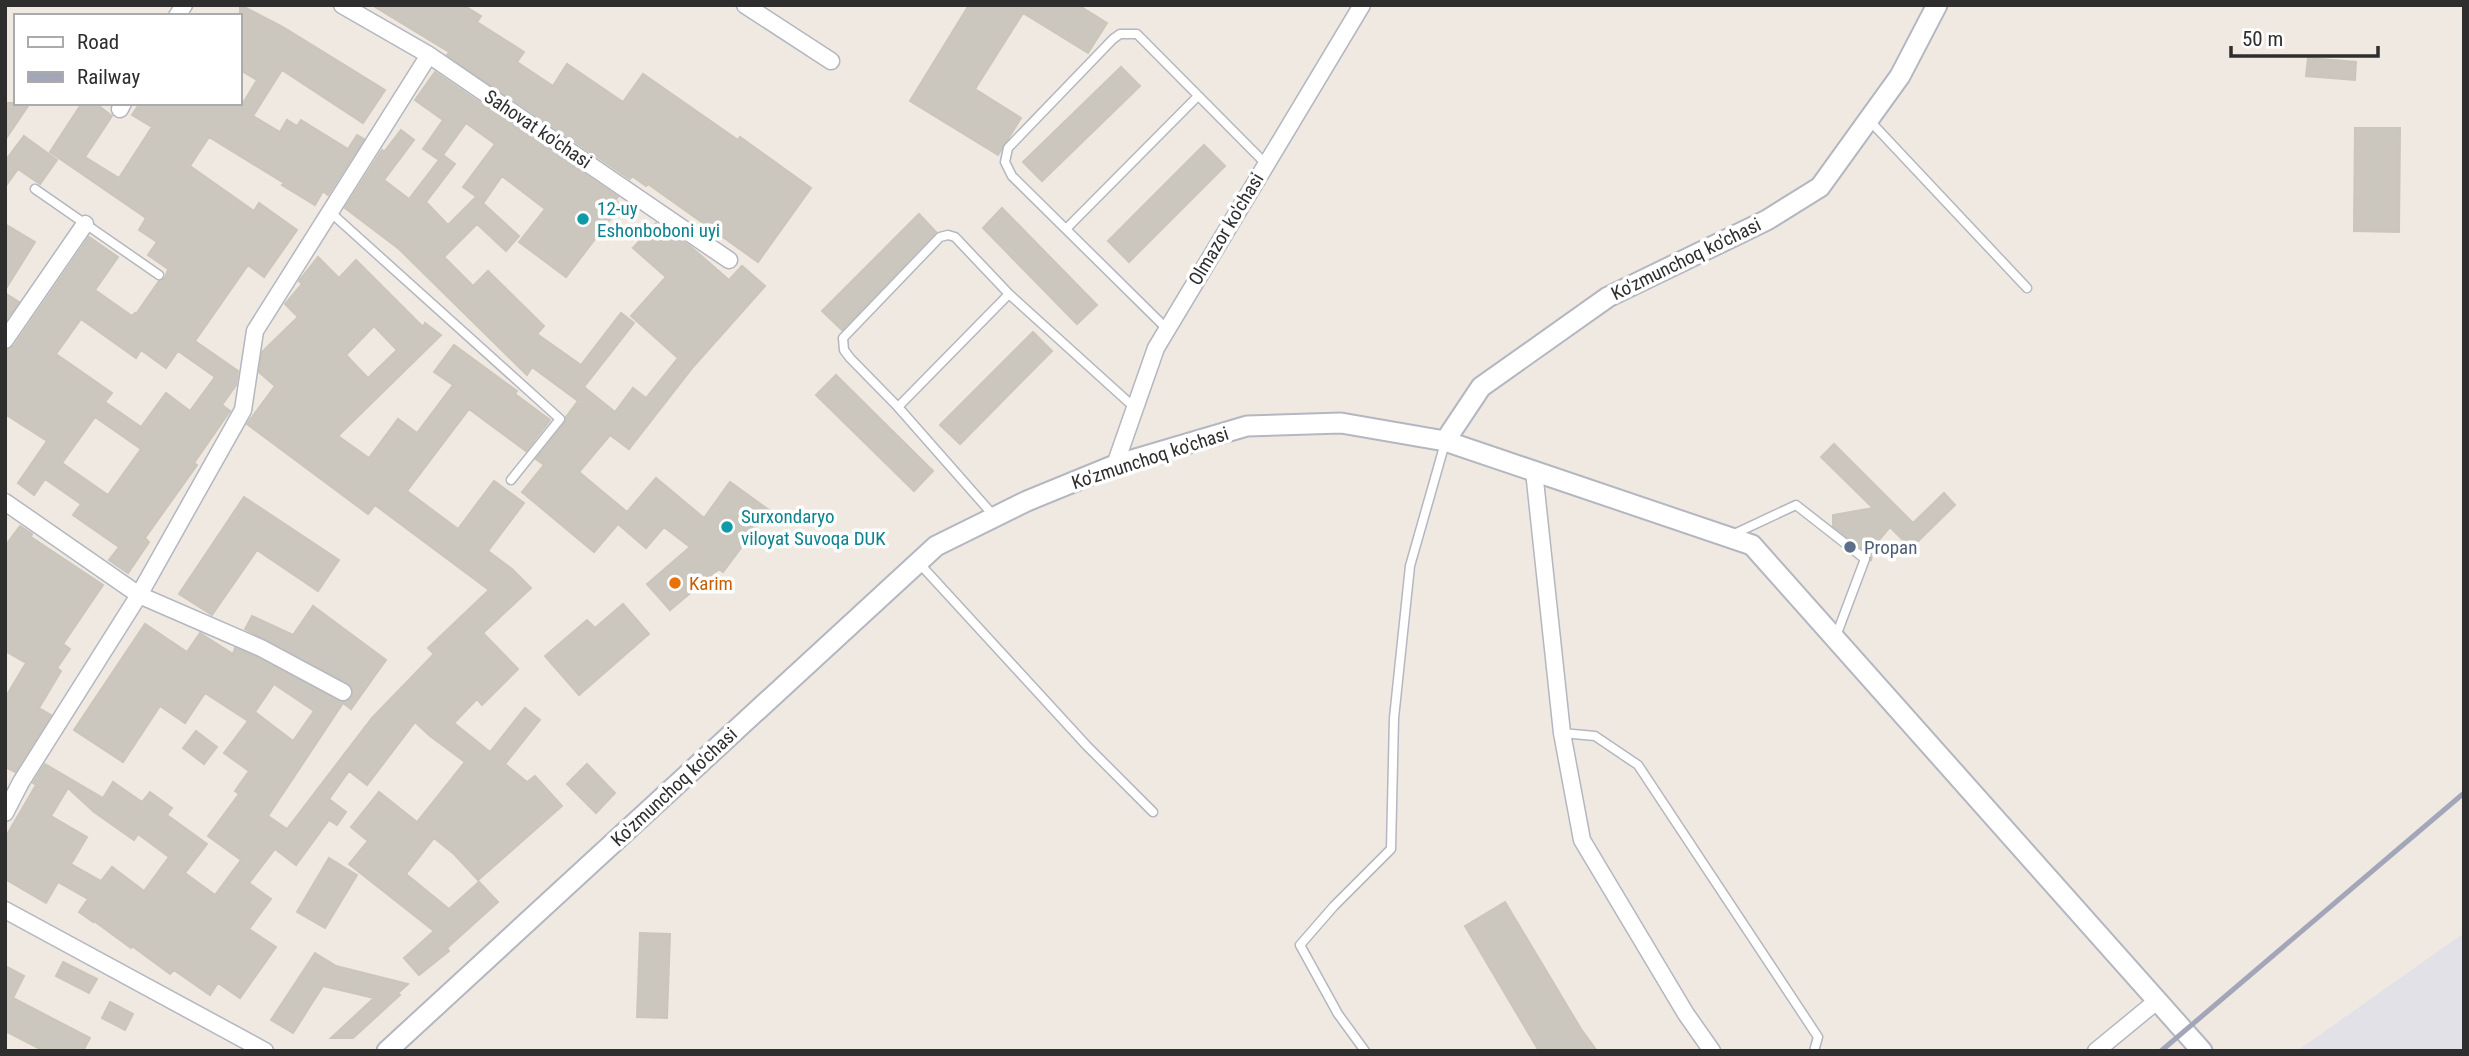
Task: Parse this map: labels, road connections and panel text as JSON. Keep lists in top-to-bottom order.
{
  "streets": {
    "street": ["Sahovat ko'chasi", "Olmazor ko'chasi", "Ko'zmunchoq ko'chasi"]
  },
  "crossings": [
    ["Olmazor ko'chasi", "Ko'zmunchoq ko'chasi"]
  ],
  "places": [
    "12-uy Eshonboboni uyi",
    "Surxondaryo viloyat Suvoqa DUK",
    "Propan",
    "Karim"
  ],
  "legend": ["Road", "Railway"],
  "scale_bar": "50 m"
}
